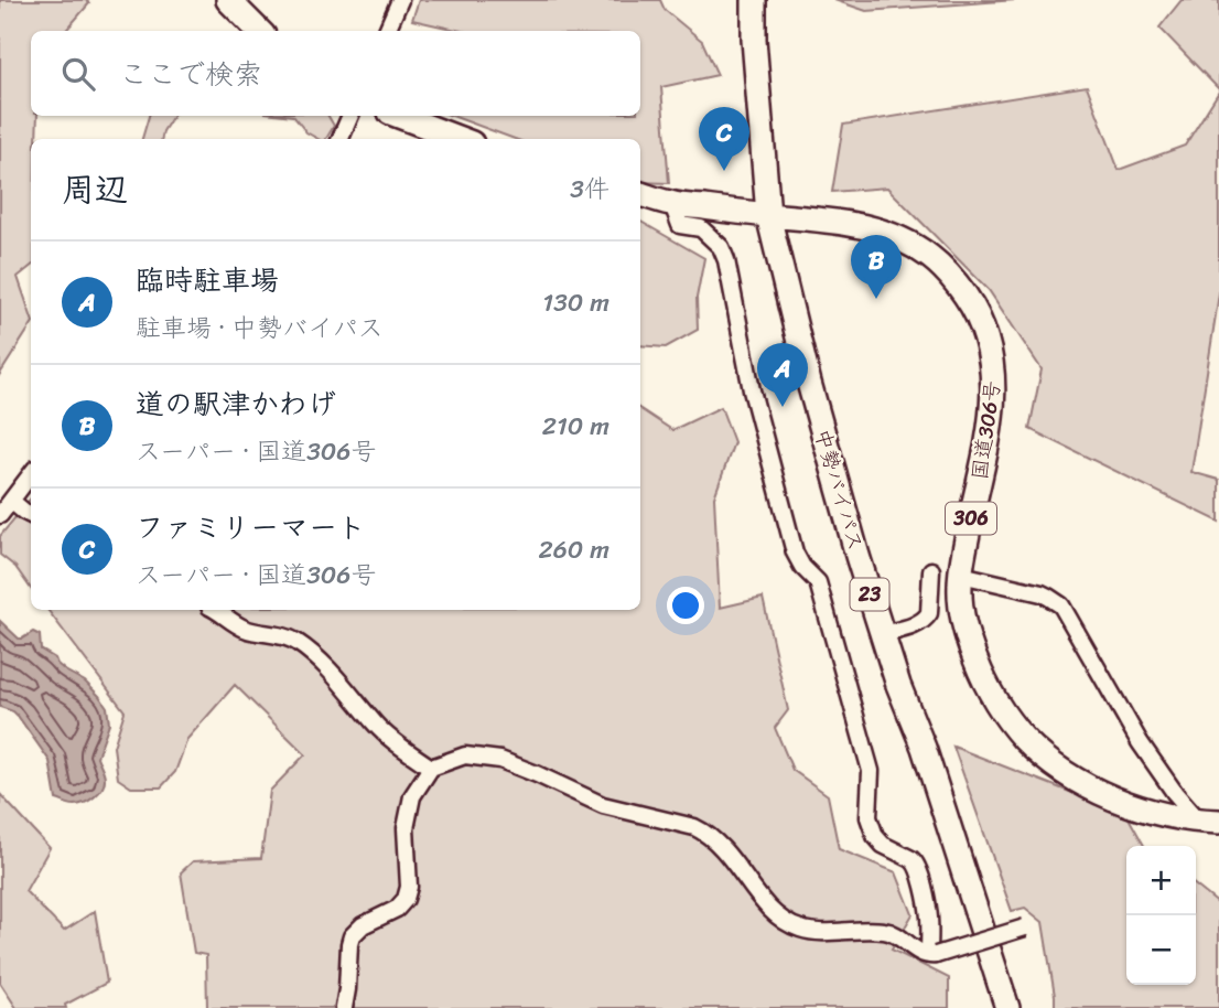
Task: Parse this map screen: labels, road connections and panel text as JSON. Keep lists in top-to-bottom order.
{
  "streets": {
    "highway": [
      "国道306号",
      "中勢バイパス",
      "306",
      "23"
    ]
  },
  "crossings": [
    ["国道306号", "中勢バイパス"]
  ],
  "page": {
    "search": "ここで検索",
    "pins": ["C", "B", "A"],
    "heading": ["周辺", "3件"],
    "list": [
      {
        "mark": "A",
        "name": "臨時駐車場",
        "note": "駐車場 · 中勢バイパス",
        "value": "130 m"
      },
      {
        "mark": "B",
        "name": "道の駅津かわげ",
        "note": "スーパー · 国道306号",
        "value": "210 m"
      },
      {
        "mark": "C",
        "name": "ファミリーマート",
        "note": "スーパー · 国道306号",
        "value": "260 m"
      }
    ],
    "map_buttons": ["+", "−"]
  }
}
